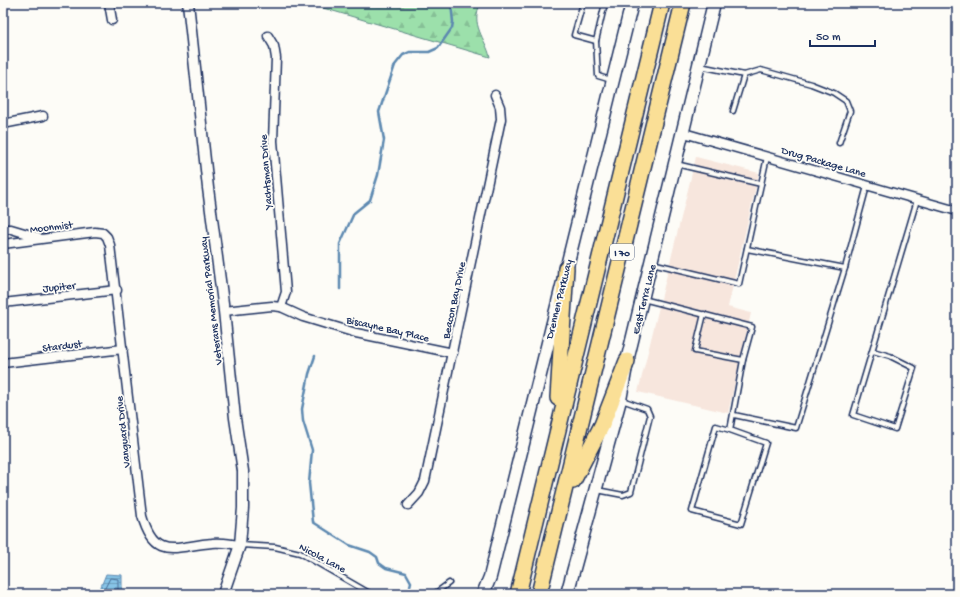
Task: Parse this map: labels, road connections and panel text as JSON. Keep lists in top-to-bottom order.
{
  "streets": {
    "highway": ["I 70"],
    "main road": ["Drennen Parkway", "East Terra Lane"],
    "street": [
      "Drug Package Lane",
      "Yachtsman Drive",
      "Moonmist",
      "Jupiter",
      "Beacon Bay Drive",
      "Veterans Memorial Parkway",
      "Biscayne Bay Place",
      "Stardust",
      "Vanguard Drive"
    ],
    "lane": ["Nicola Lane"]
  },
  "crossings": [
    ["Drug Package Lane", "East Terra Lane"],
    ["Yachtsman Drive", "Biscayne Bay Place"],
    ["Moonmist", "Vanguard Drive"],
    ["Jupiter", "Vanguard Drive"],
    ["Beacon Bay Drive", "Biscayne Bay Place"],
    ["Veterans Memorial Parkway", "Vanguard Drive"],
    ["Veterans Memorial Parkway", "Nicola Lane"],
    ["Stardust", "Vanguard Drive"],
    ["Vanguard Drive", "Nicola Lane"]
  ],
  "scale_bar": "50 m"
}
